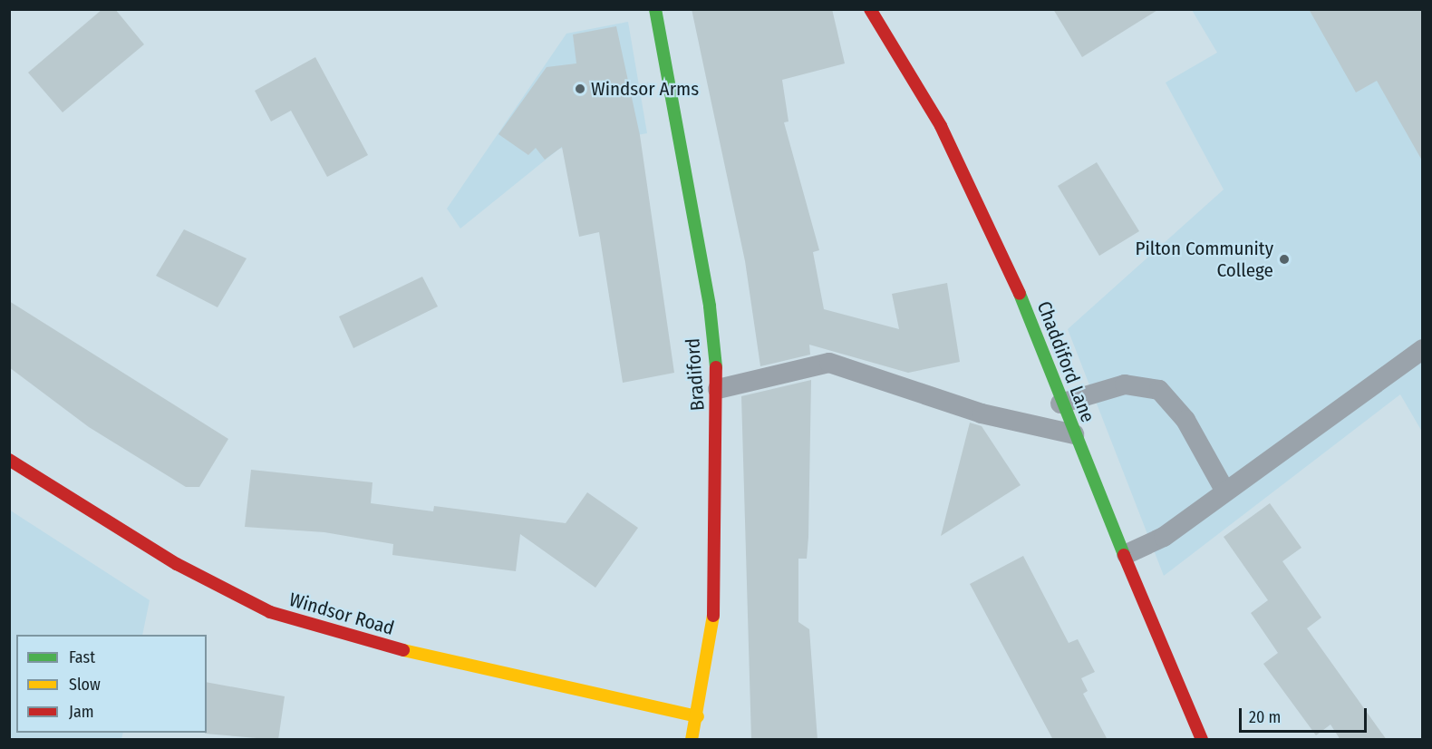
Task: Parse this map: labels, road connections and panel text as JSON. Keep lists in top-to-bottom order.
{
  "streets": {
    "street": ["Chaddiford Lane", "Bradiford", "Windsor Road"]
  },
  "crossings": [
    ["Bradiford", "Windsor Road"]
  ],
  "places": ["Windsor Arms", "Pilton Community College"],
  "legend": ["Fast", "Slow", "Jam"],
  "scale_bar": "20 m"
}
